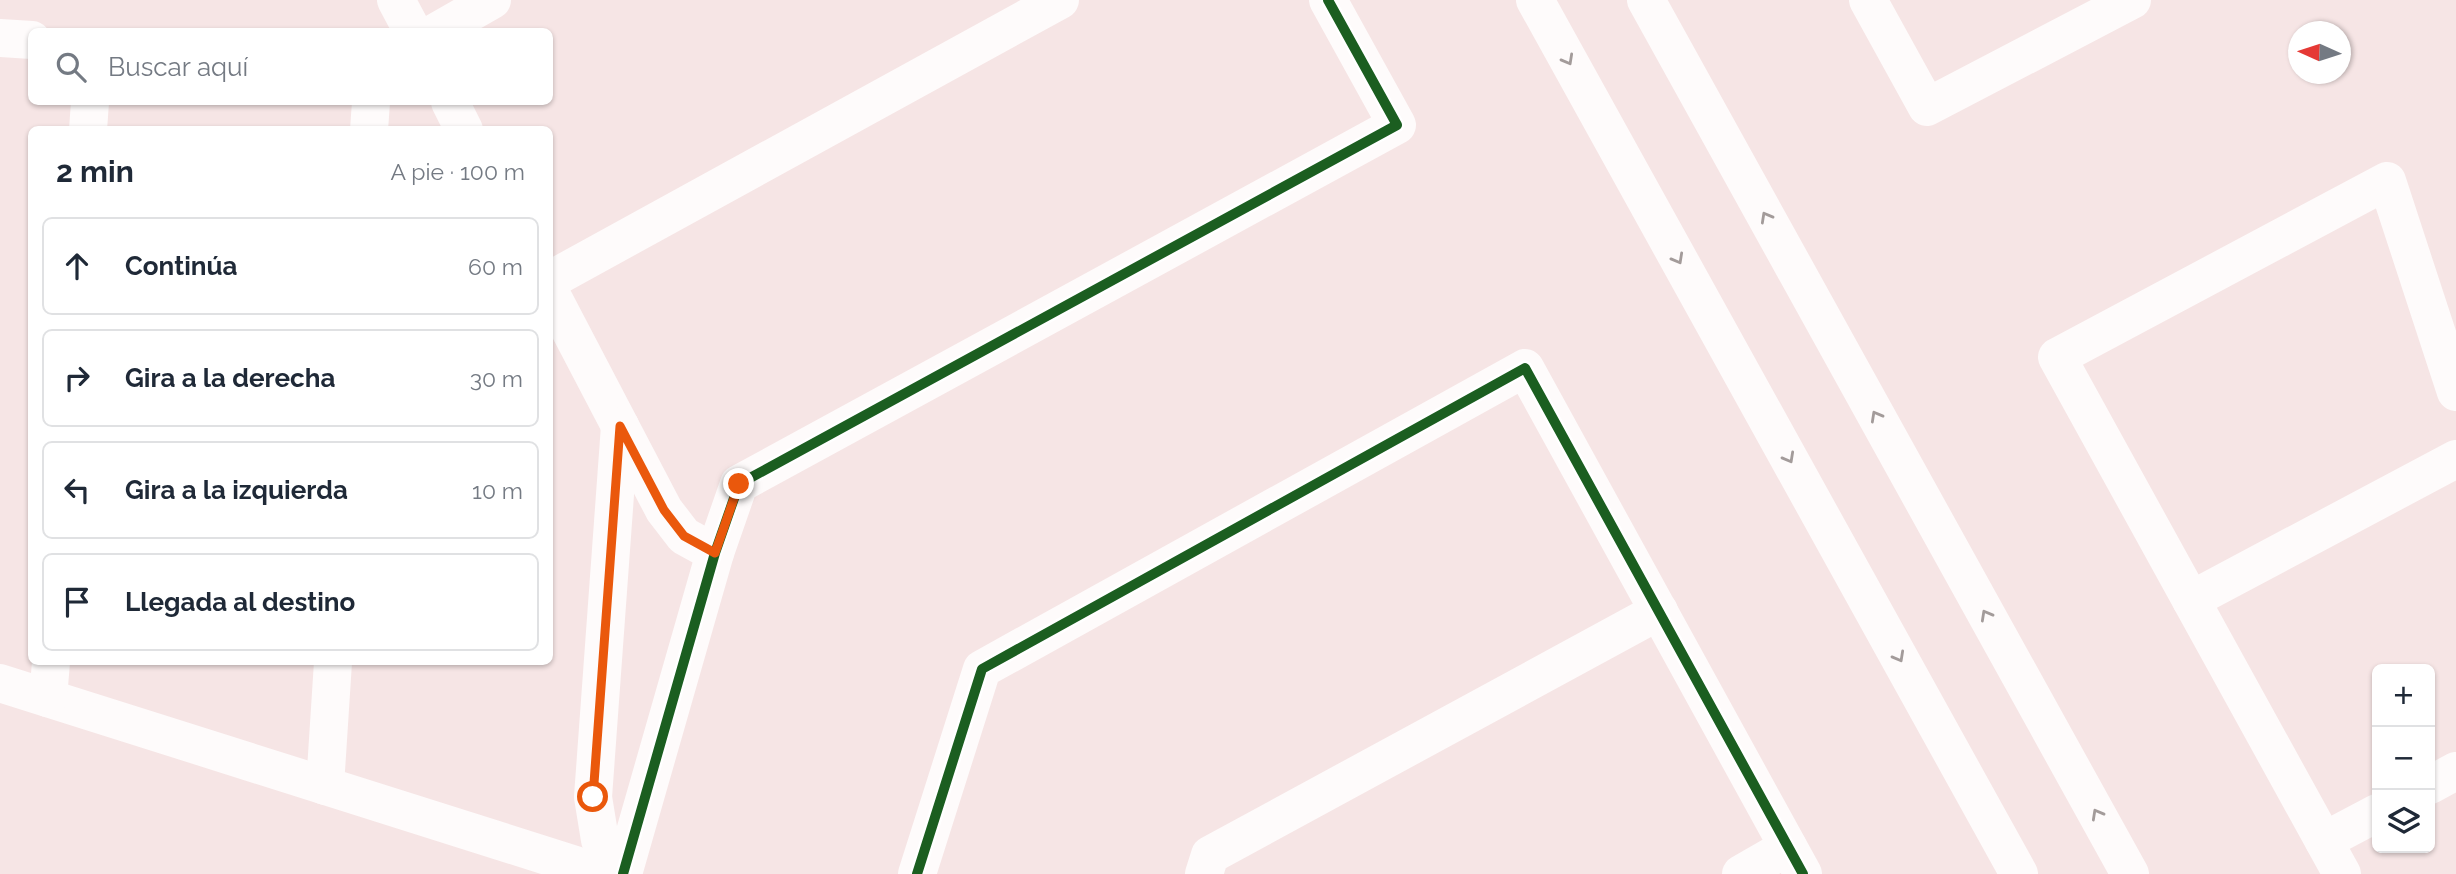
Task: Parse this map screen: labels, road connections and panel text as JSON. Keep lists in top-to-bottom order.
{
  "north": "left",
  "page": {
    "search": "Buscar aquí",
    "heading": ["2 min", "A pie · 100 m"],
    "list": [
      ["Continúa", "60 m"],
      ["Gira a la derecha", "30 m"],
      ["Gira a la izquierda", "10 m"],
      "Llegada al destino"
    ],
    "map_buttons": ["+", "−"]
  }
}
